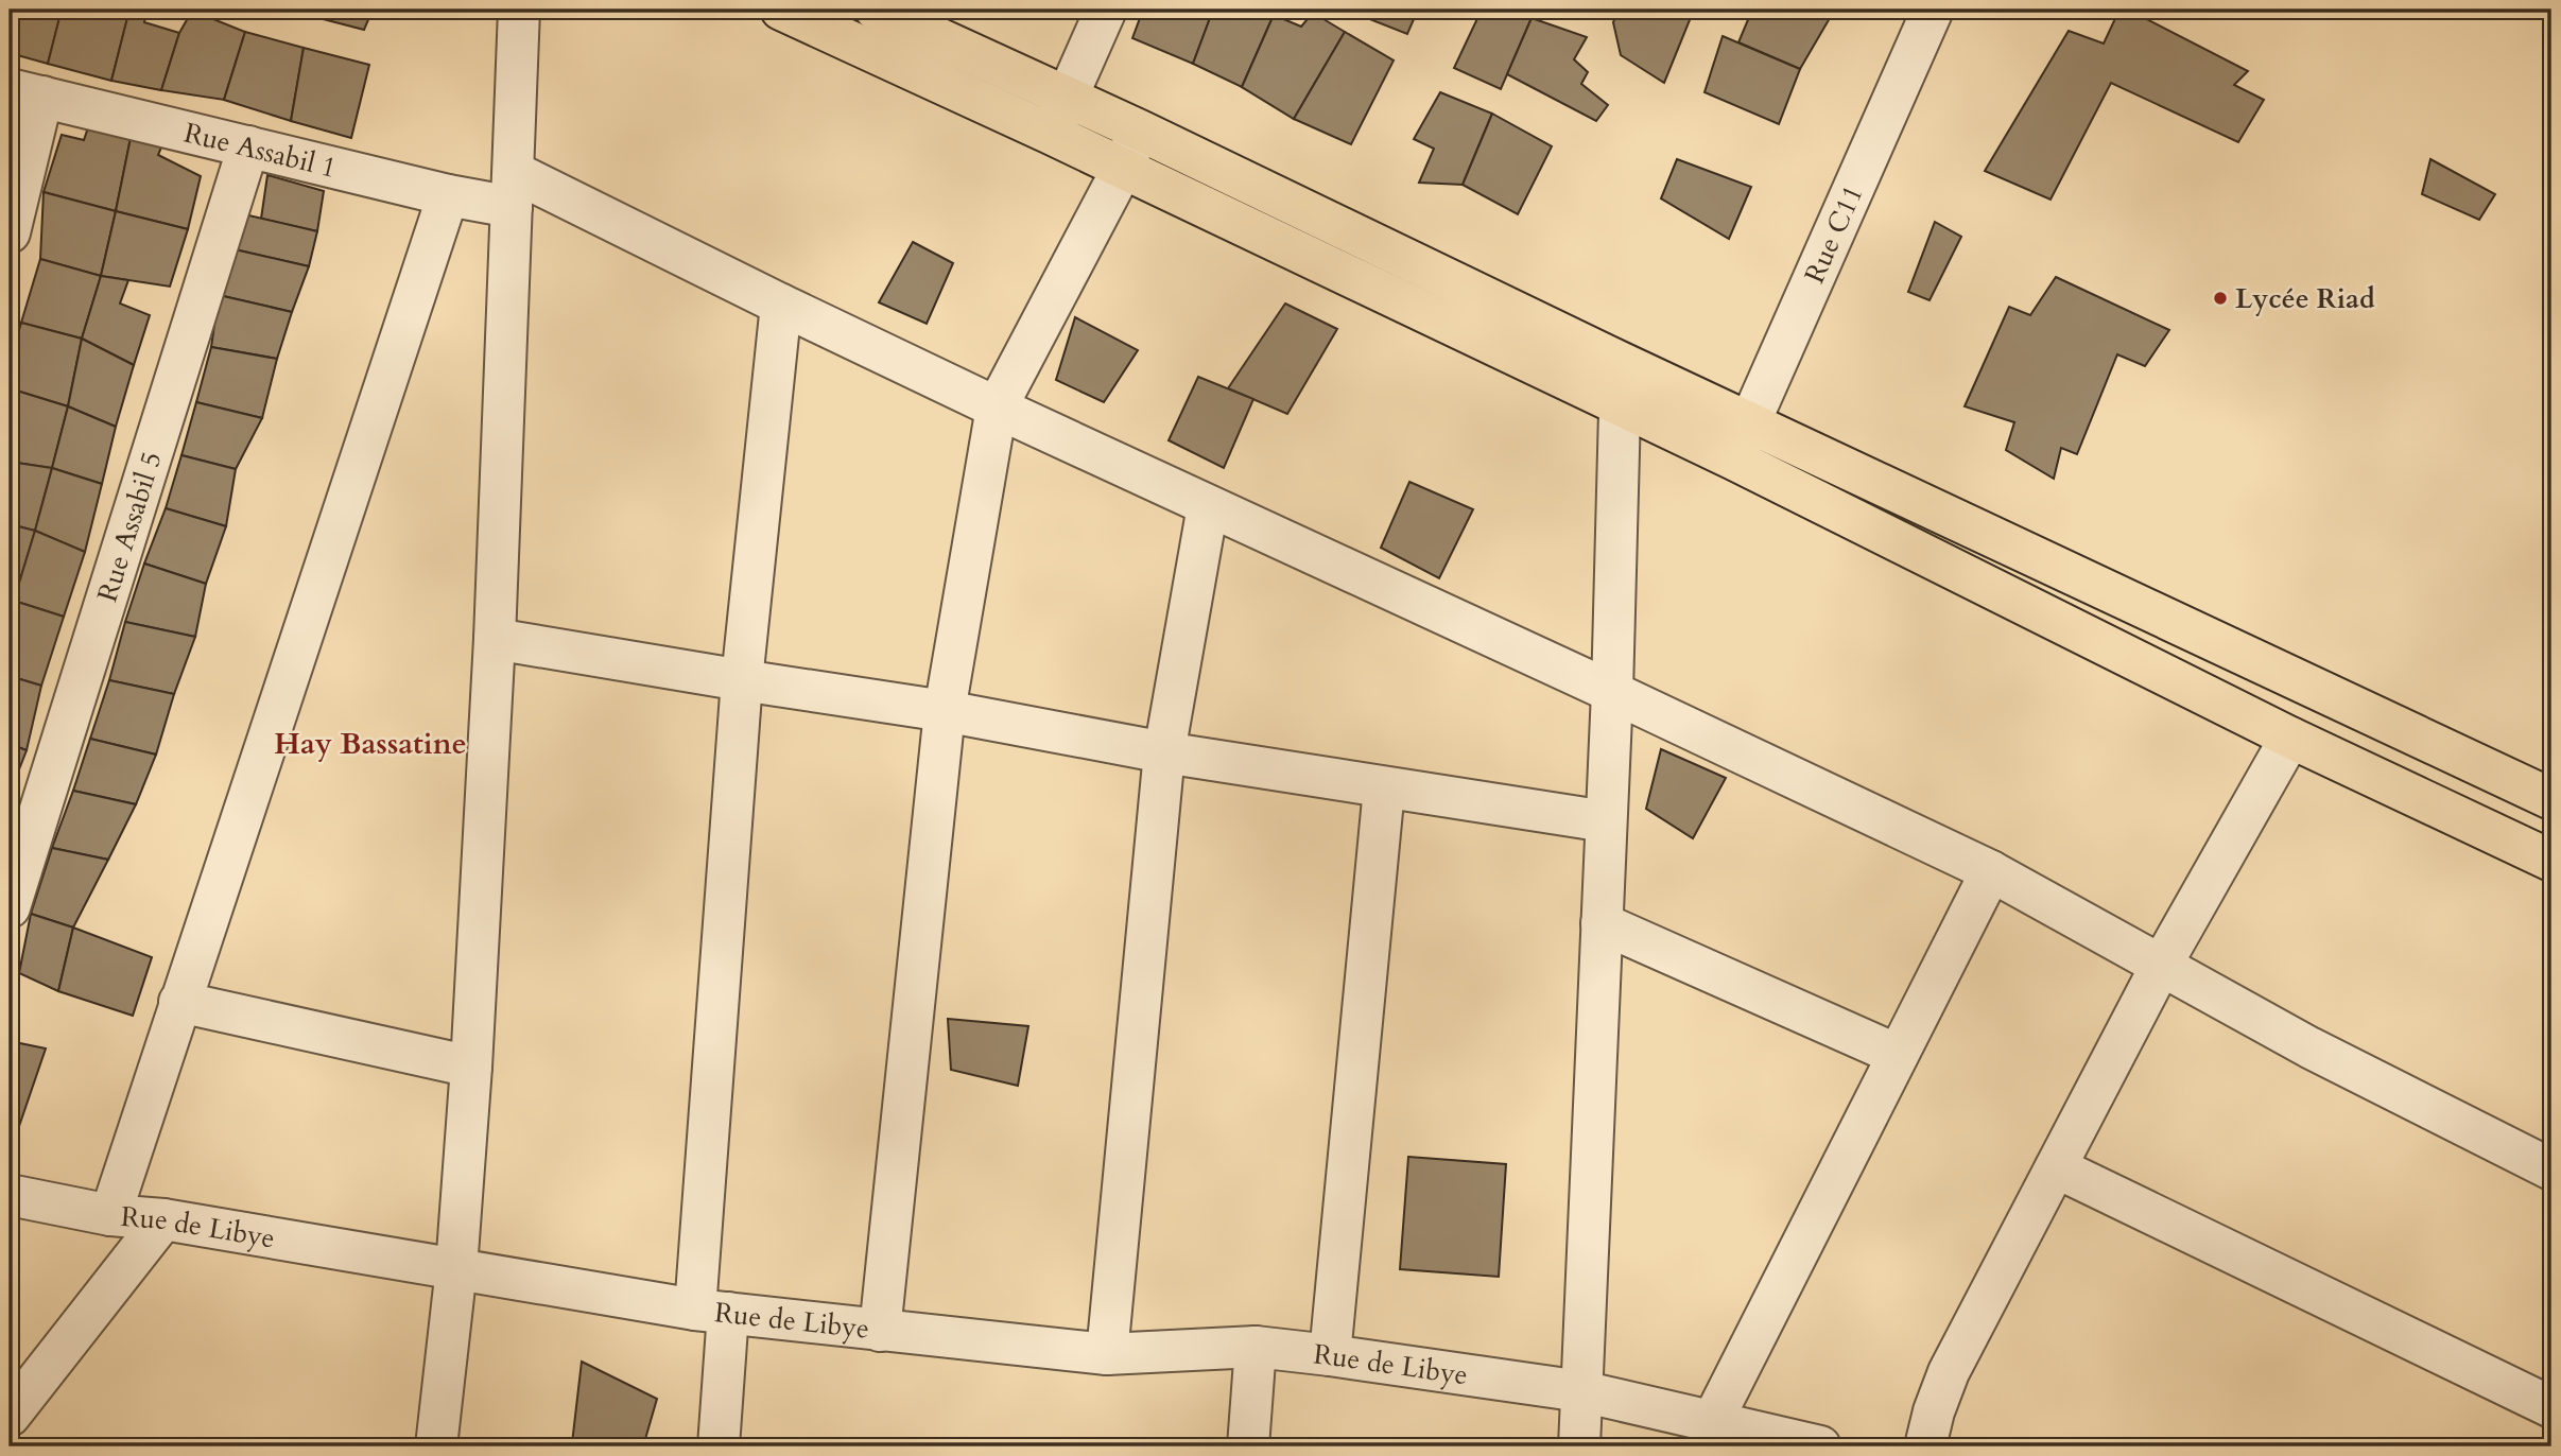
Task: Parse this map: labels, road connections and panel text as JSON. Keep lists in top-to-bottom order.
{
  "streets": {
    "street": [
      "Rue Assabil 1",
      "Rue C11",
      "Rue Assabil 5",
      "Rue de Libye"
    ]
  },
  "crossings": [
    ["Rue Assabil 1", "Rue Assabil 5"]
  ],
  "districts": ["Hay Bassatine"],
  "places": ["Lycée Riad"]
}
